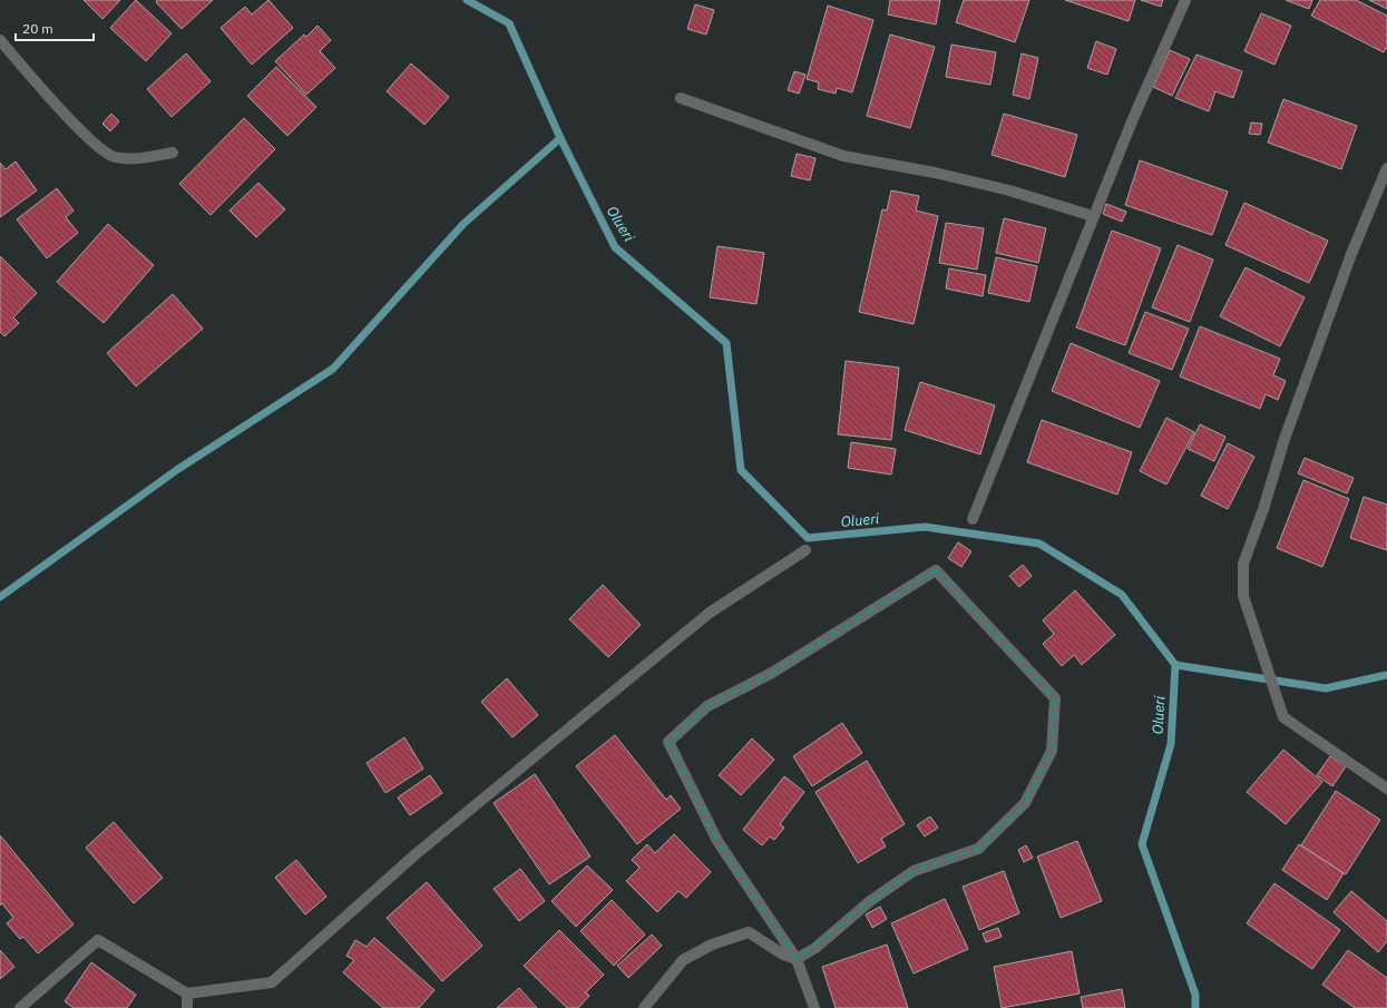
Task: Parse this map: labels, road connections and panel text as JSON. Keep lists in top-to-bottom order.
{
  "water": ["Olueri"],
  "scale_bar": "20 m"
}
